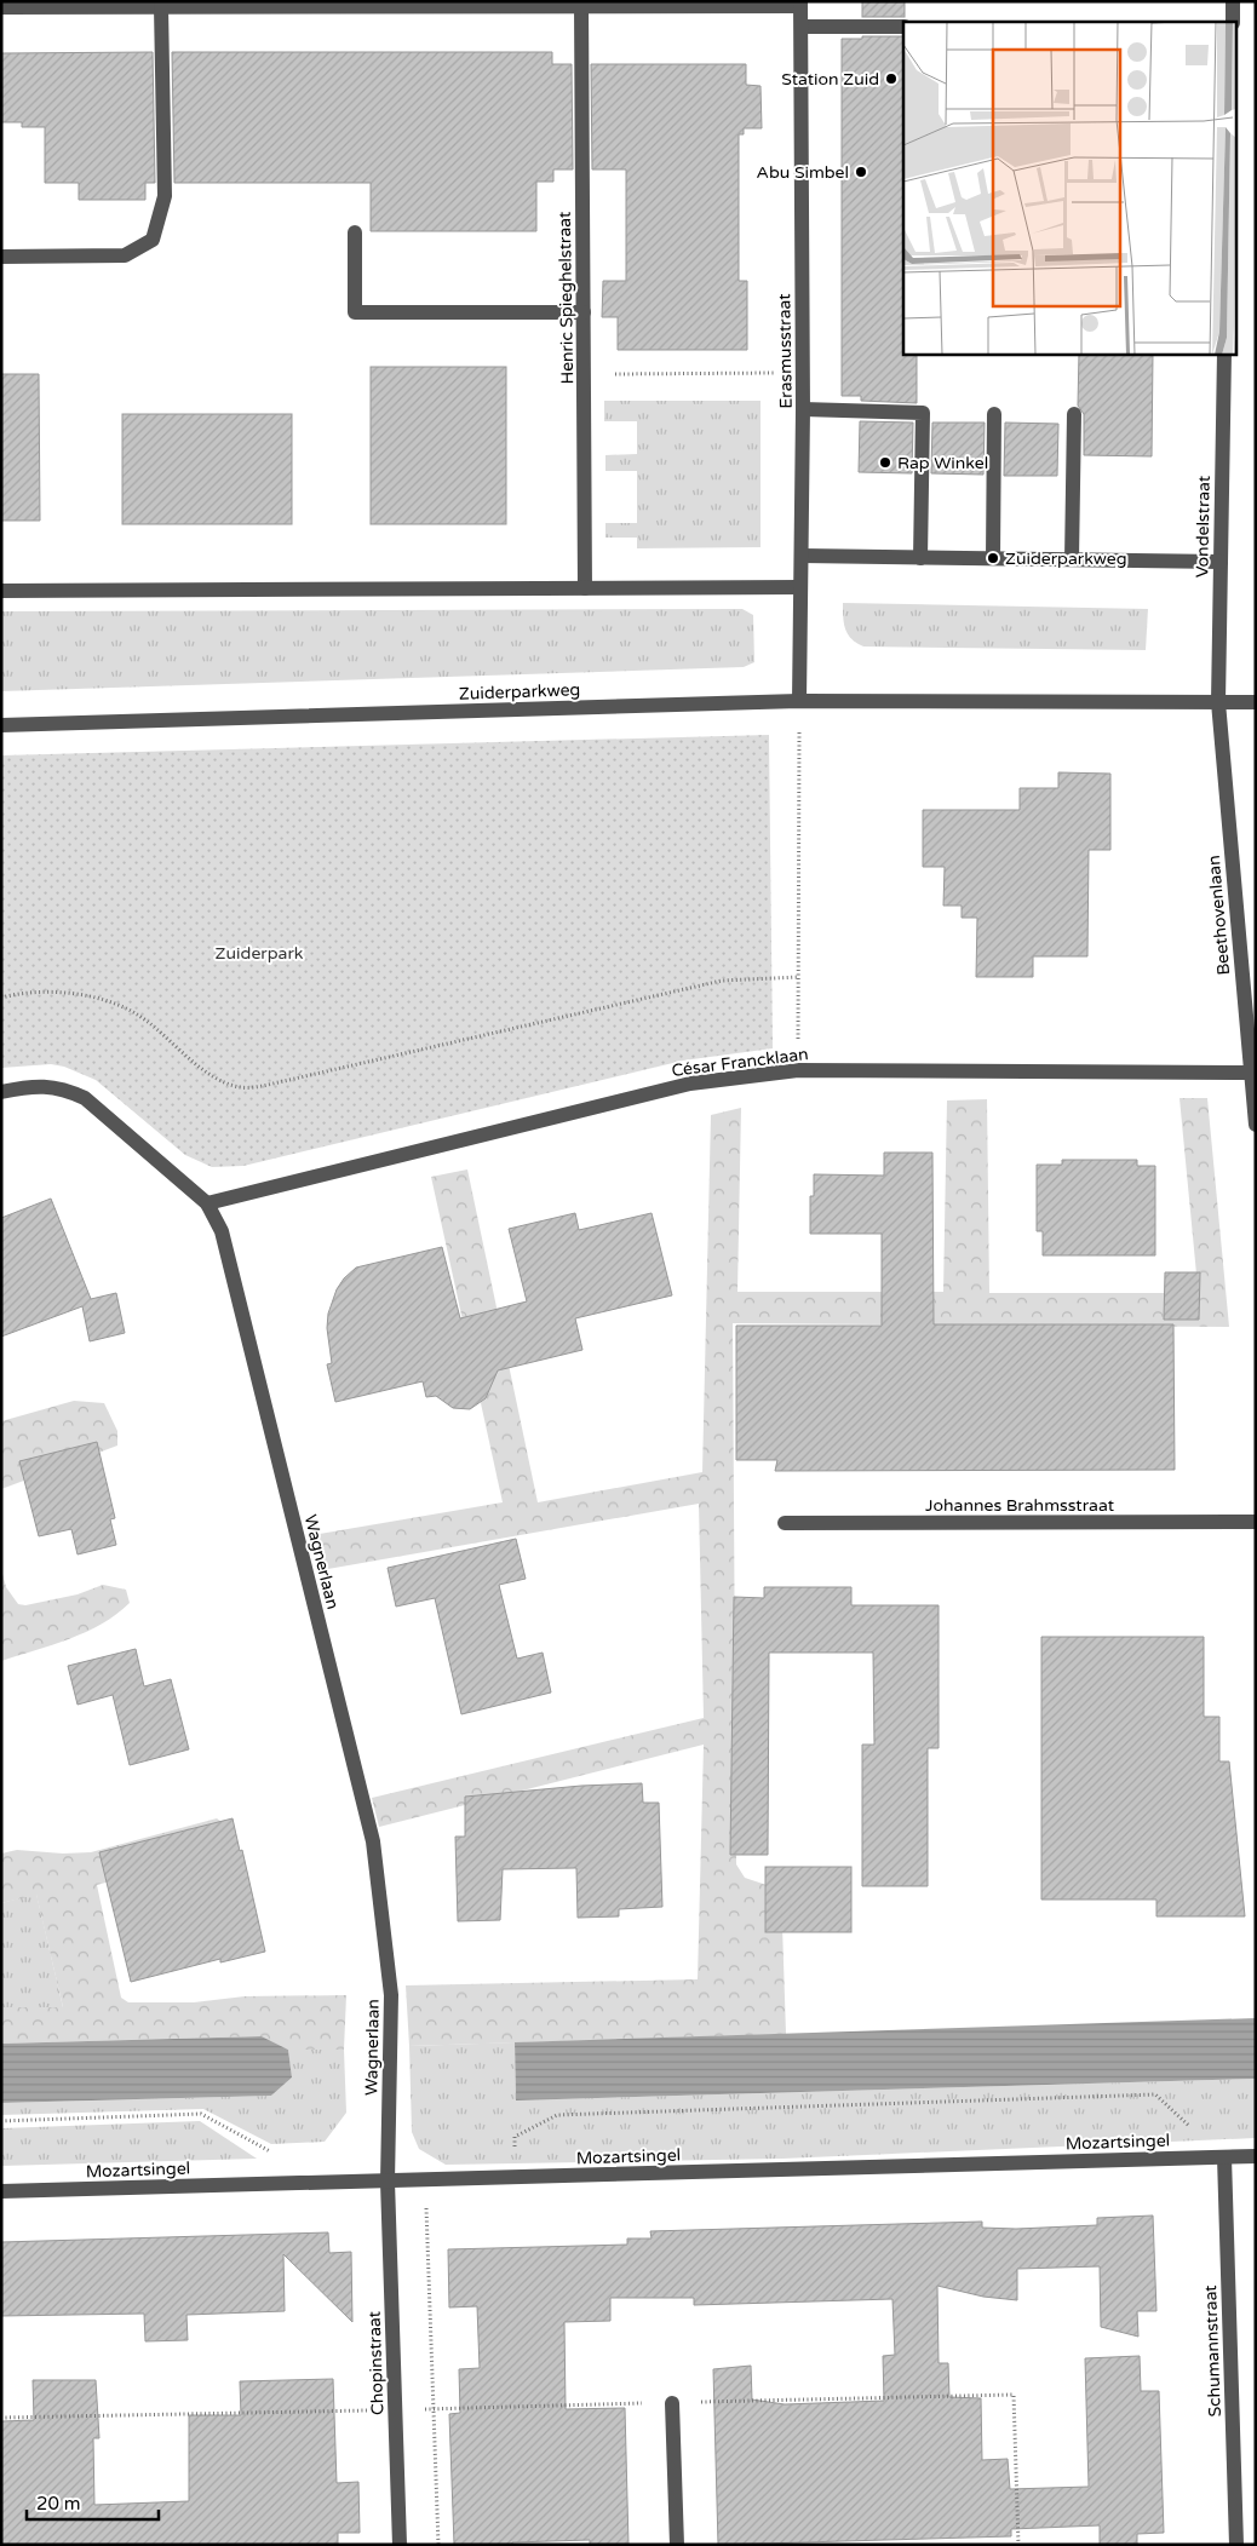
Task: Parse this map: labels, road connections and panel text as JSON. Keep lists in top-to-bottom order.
{
  "streets": {
    "street": [
      "Henric Spieghelstraat",
      "Erasmusstraat",
      "Vondelstraat",
      "Zuiderparkweg",
      "Beethovenlaan",
      "César Francklaan",
      "Johannes Brahmsstraat",
      "Wagnerlaan",
      "Mozartsingel",
      "Schumannstraat",
      "Chopinstraat"
    ]
  },
  "crossings": [
    ["Erasmusstraat", "Zuiderparkweg"],
    ["Vondelstraat", "Zuiderparkweg"],
    ["Vondelstraat", "Beethovenlaan"],
    ["Zuiderparkweg", "Beethovenlaan"],
    ["Beethovenlaan", "César Francklaan"],
    ["César Francklaan", "Wagnerlaan"],
    ["Wagnerlaan", "Mozartsingel"],
    ["Wagnerlaan", "Chopinstraat"],
    ["Mozartsingel", "Schumannstraat"],
    ["Mozartsingel", "Chopinstraat"]
  ],
  "parks": ["Zuiderpark"],
  "places": [
    "Station Zuid",
    "Abu Simbel",
    "Rap Winkel",
    "Zuiderparkweg"
  ],
  "scale_bar": "20 m"
}
